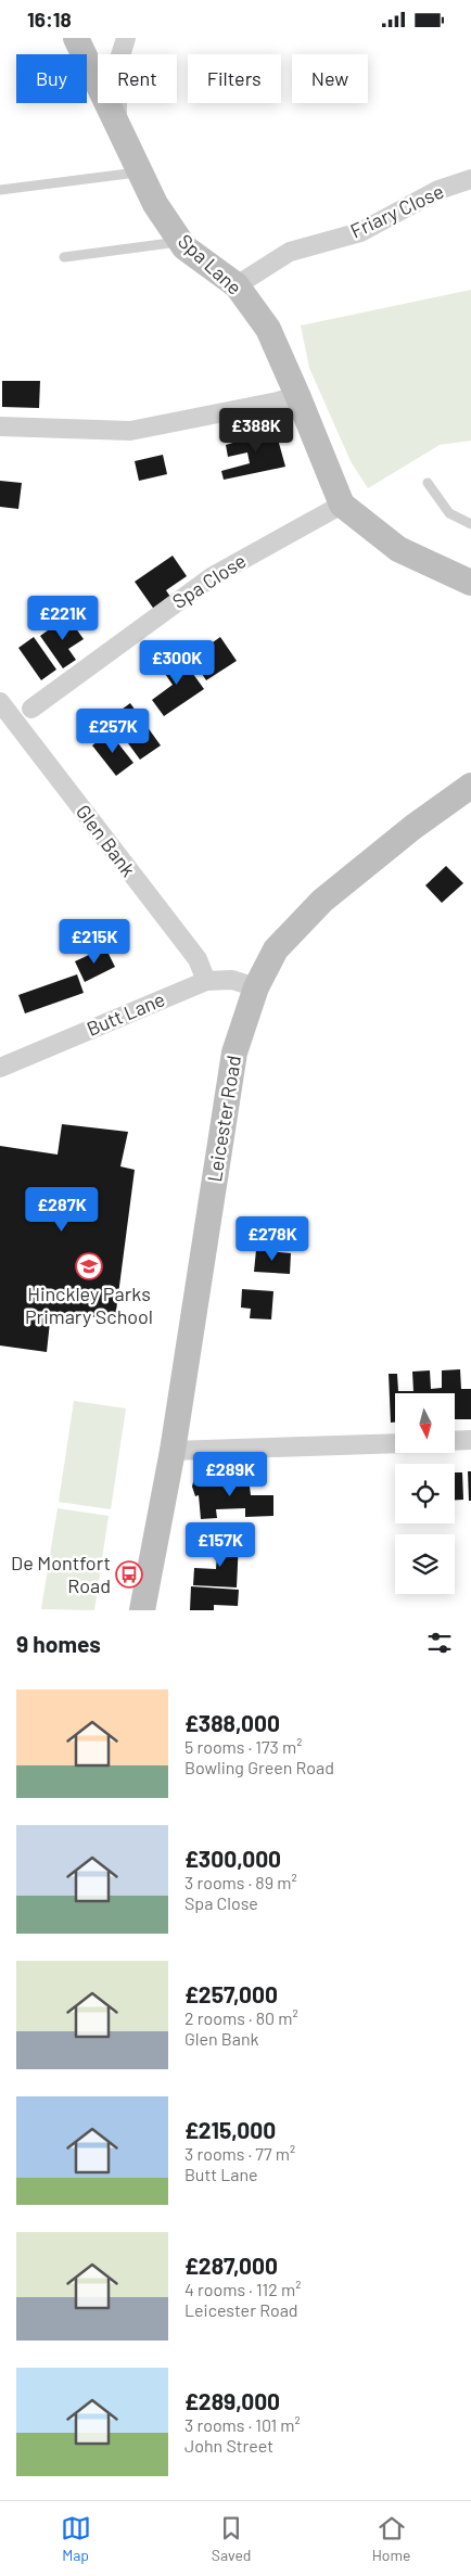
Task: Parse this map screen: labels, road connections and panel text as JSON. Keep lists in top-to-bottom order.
{
  "streets": {
    "main road": ["Spa Lane", "Leicester Road"],
    "street": [
      "Friary Close",
      "Spa Close",
      "Glen Bank",
      "Butt Lane"
    ]
  },
  "crossings": [
    ["Friary Close", "Spa Lane"],
    ["Spa Lane", "Spa Close"],
    ["Glen Bank", "Butt Lane"],
    ["Butt Lane", "Leicester Road"]
  ],
  "places": {
    "school or university": ["Hinckley Parks Primary School"],
    "bus stop": ["De Montfort Road"]
  },
  "north": "bottom",
  "page": {
    "status": "16:18",
    "chip": [
      "Buy",
      "Rent",
      "Filters",
      "New"
    ],
    "price": [
      "£388K",
      "£221K",
      "£300K",
      "£257K",
      "£215K",
      "£287K",
      "£278K",
      "£289K",
      "£157K"
    ],
    "heading": "9 homes",
    "list": [
      {
        "name": "£388,000",
        "note": "5 rooms · 173 m² · Bowling Green Road"
      },
      {
        "name": "£300,000",
        "note": "3 rooms · 89 m² · Spa Close"
      },
      {
        "name": "£257,000",
        "note": "2 rooms · 80 m² · Glen Bank"
      },
      {
        "name": "£215,000",
        "note": "3 rooms · 77 m² · Butt Lane"
      },
      {
        "name": "£287,000",
        "note": "4 rooms · 112 m² · Leicester Road"
      },
      {
        "name": "£289,000",
        "note": "3 rooms · 101 m² · John Street"
      }
    ],
    "tabs": ["Map", "Saved", "Home"]
  }
}
